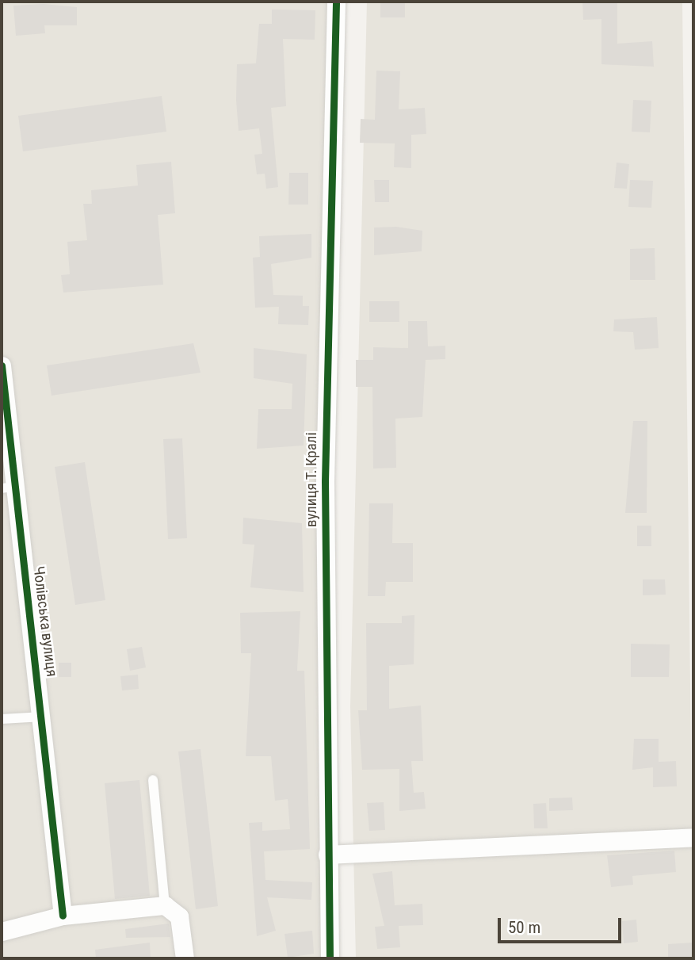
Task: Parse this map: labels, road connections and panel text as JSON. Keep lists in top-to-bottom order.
{
  "streets": {
    "street": ["вулиця Т. Кралі", "Чолівська вулиця"]
  },
  "scale_bar": "50 m"
}
